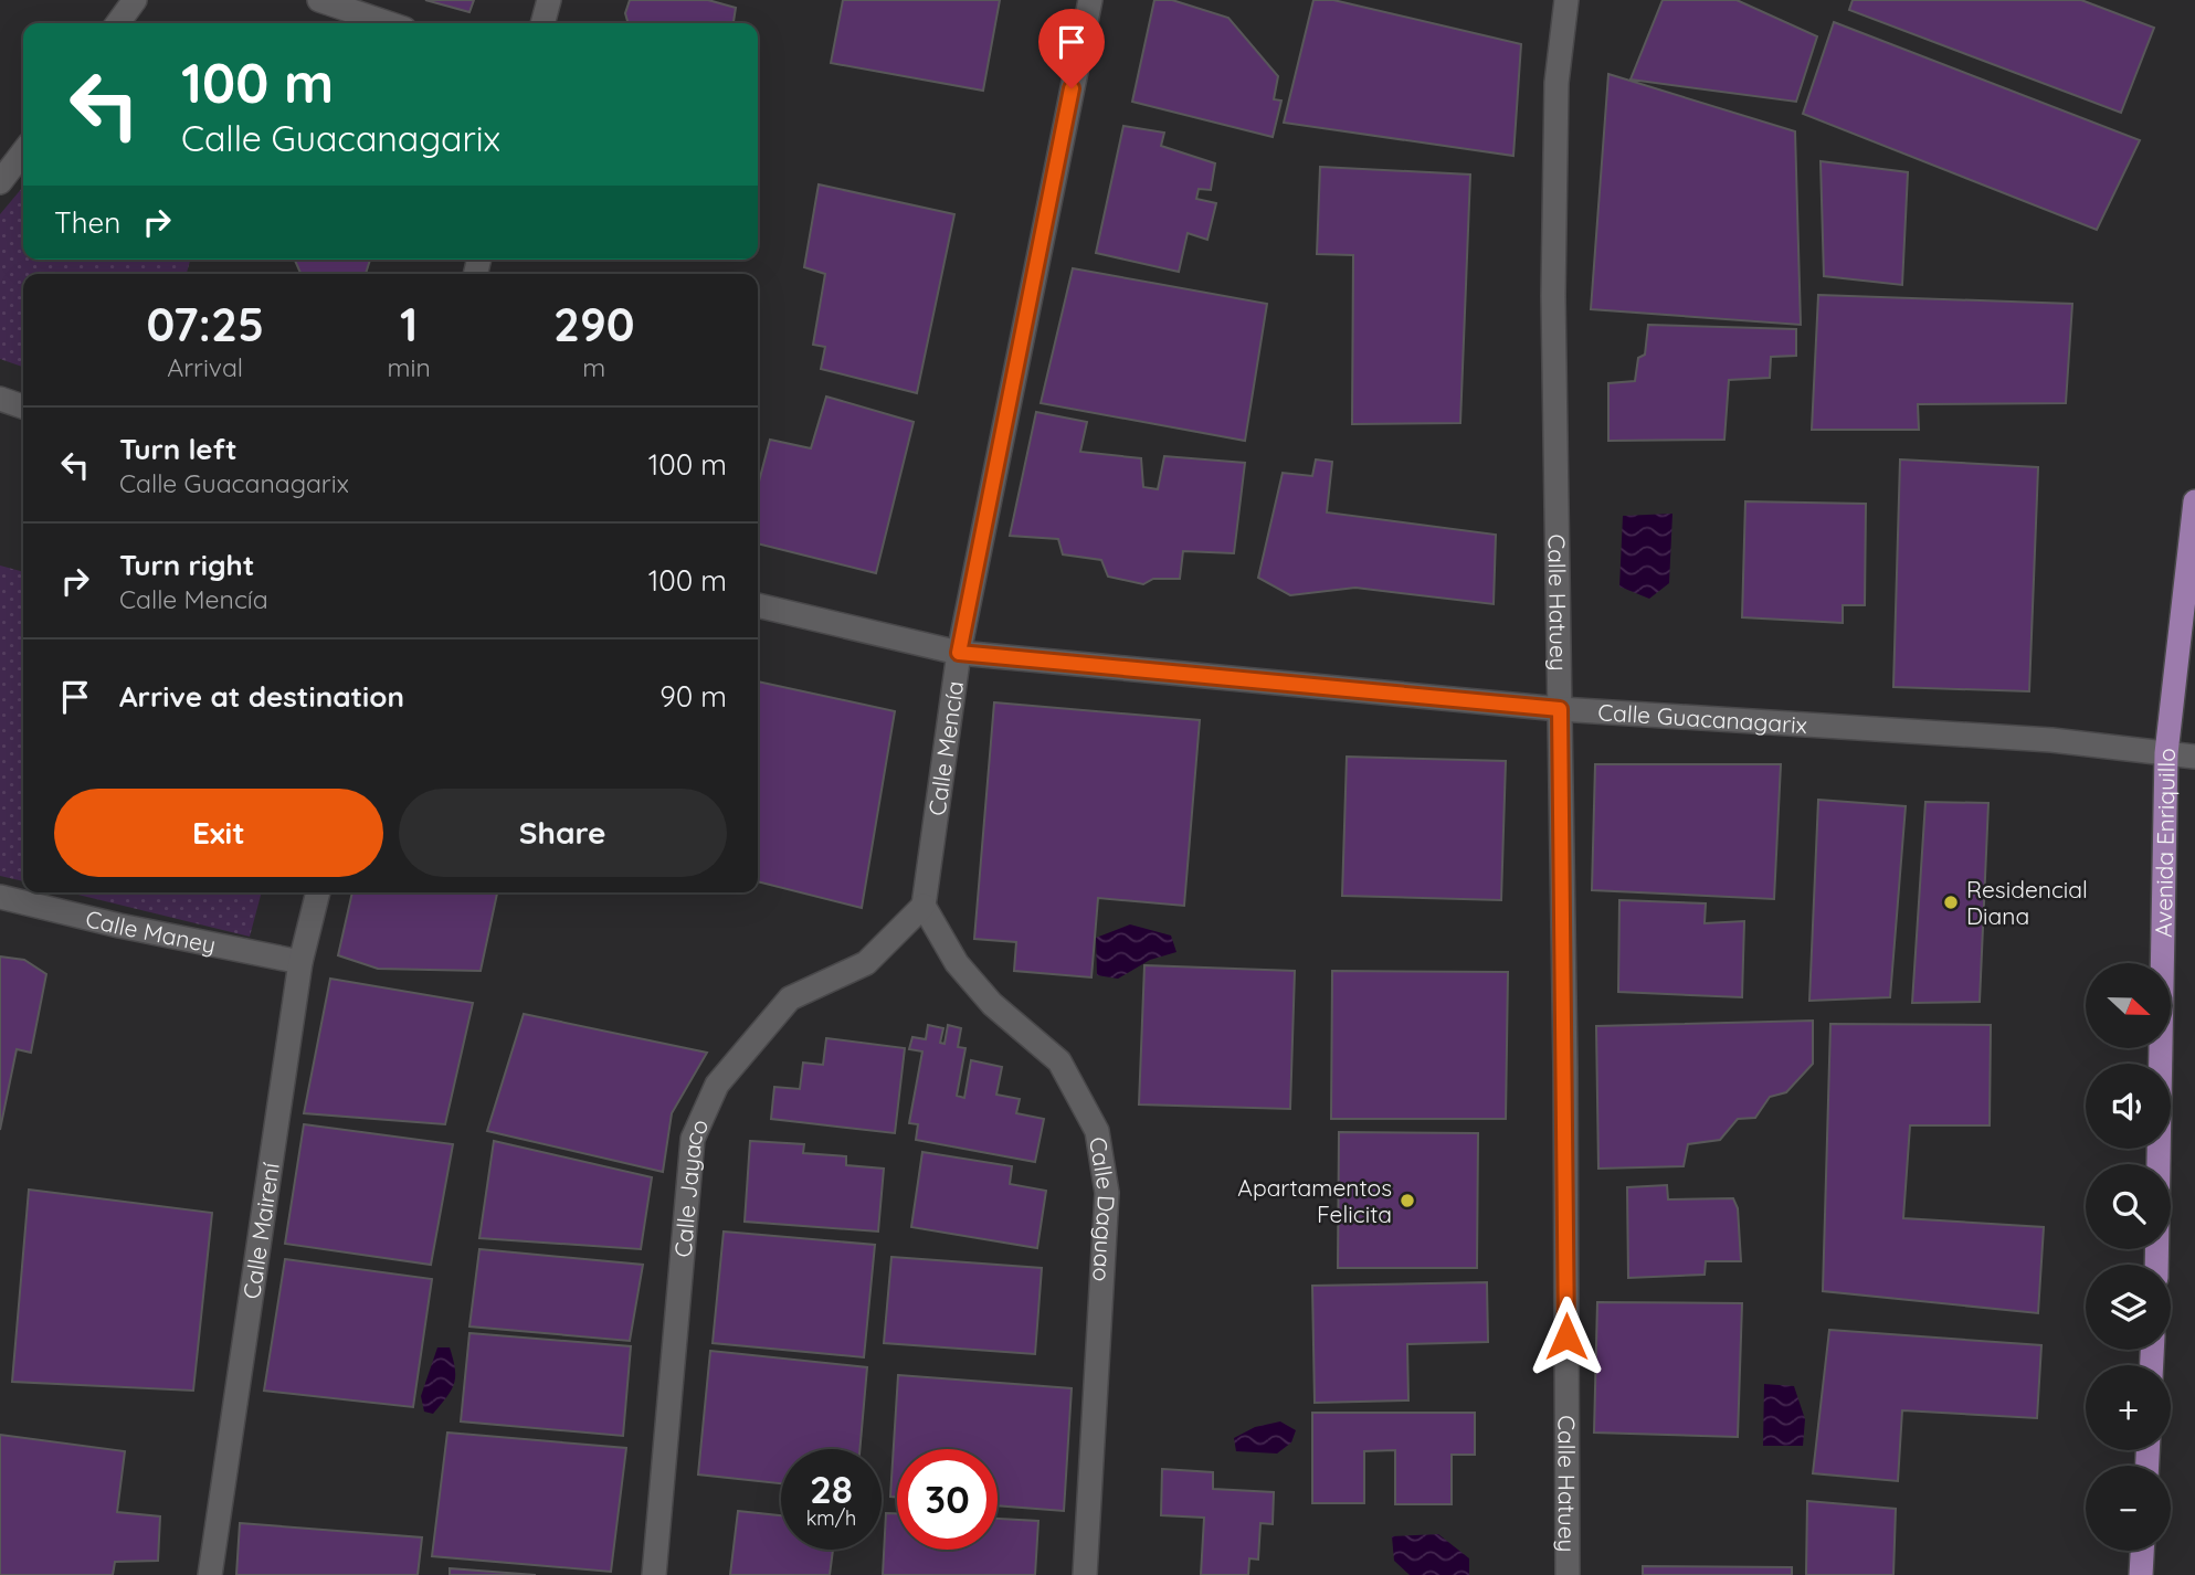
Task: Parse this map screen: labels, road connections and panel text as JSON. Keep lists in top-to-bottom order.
{
  "streets": {
    "main road": ["Avenida Enriquillo"],
    "street": [
      "Calle Hatuey",
      "Calle Guacanagarix",
      "Calle Mencía",
      "Calle Maney",
      "Calle Jayaco",
      "Calle Daguao",
      "Calle Mairení"
    ]
  },
  "crossings": [
    ["Calle Hatuey", "Calle Guacanagarix"],
    ["Calle Guacanagarix", "Calle Mencía"],
    ["Calle Guacanagarix", "Avenida Enriquillo"],
    ["Calle Mencía", "Calle Jayaco"],
    ["Calle Mencía", "Calle Daguao"],
    ["Calle Maney", "Calle Mairení"],
    ["Calle Jayaco", "Calle Daguao"]
  ],
  "places": ["Residencial Diana", "Apartamentos Felicita"],
  "north": "right",
  "page": {
    "turn": ["100 m", "Calle Guacanagarix"],
    "then": "Then",
    "eta": [
      "07:25",
      "Arrival",
      "1",
      "min",
      "290",
      "m"
    ],
    "list": [
      {
        "name": "Turn left",
        "note": "Calle Guacanagarix",
        "value": "100 m"
      },
      {
        "name": "Turn right",
        "note": "Calle Mencía",
        "value": "100 m"
      },
      {
        "name": "Arrive at destination",
        "value": "90 m"
      }
    ],
    "buttons": ["Exit", "Share"],
    "map_buttons": ["+", "−"],
    "speed": "28 km/h",
    "limit": "30"
  }
}
